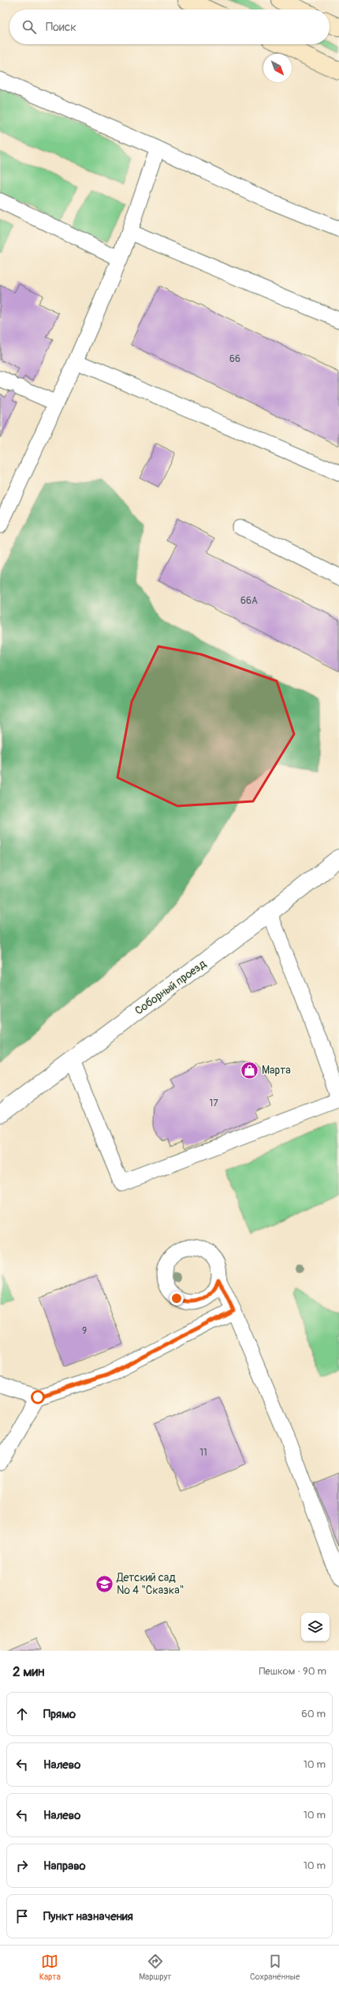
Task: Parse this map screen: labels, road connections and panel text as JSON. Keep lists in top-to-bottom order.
{
  "streets": {
    "street": ["Соборный проезд"]
  },
  "places": {
    "shop": ["Марта"],
    "school or university": ["Детский сад № 4 \"Сказка\""]
  },
  "house_numbers": [
    "66",
    "66А",
    "17",
    "9",
    "11"
  ],
  "north": "bottom right",
  "page": {
    "search": "Поиск",
    "heading": ["2 мин", "Пешком · 90 m"],
    "list": [
      ["Прямо", "60 m"],
      ["Налево", "10 m"],
      ["Налево", "10 m"],
      ["Направо", "10 m"],
      "Пункт назначения"
    ],
    "nav": ["Карта", "Маршрут", "Сохранённые"]
  }
}
